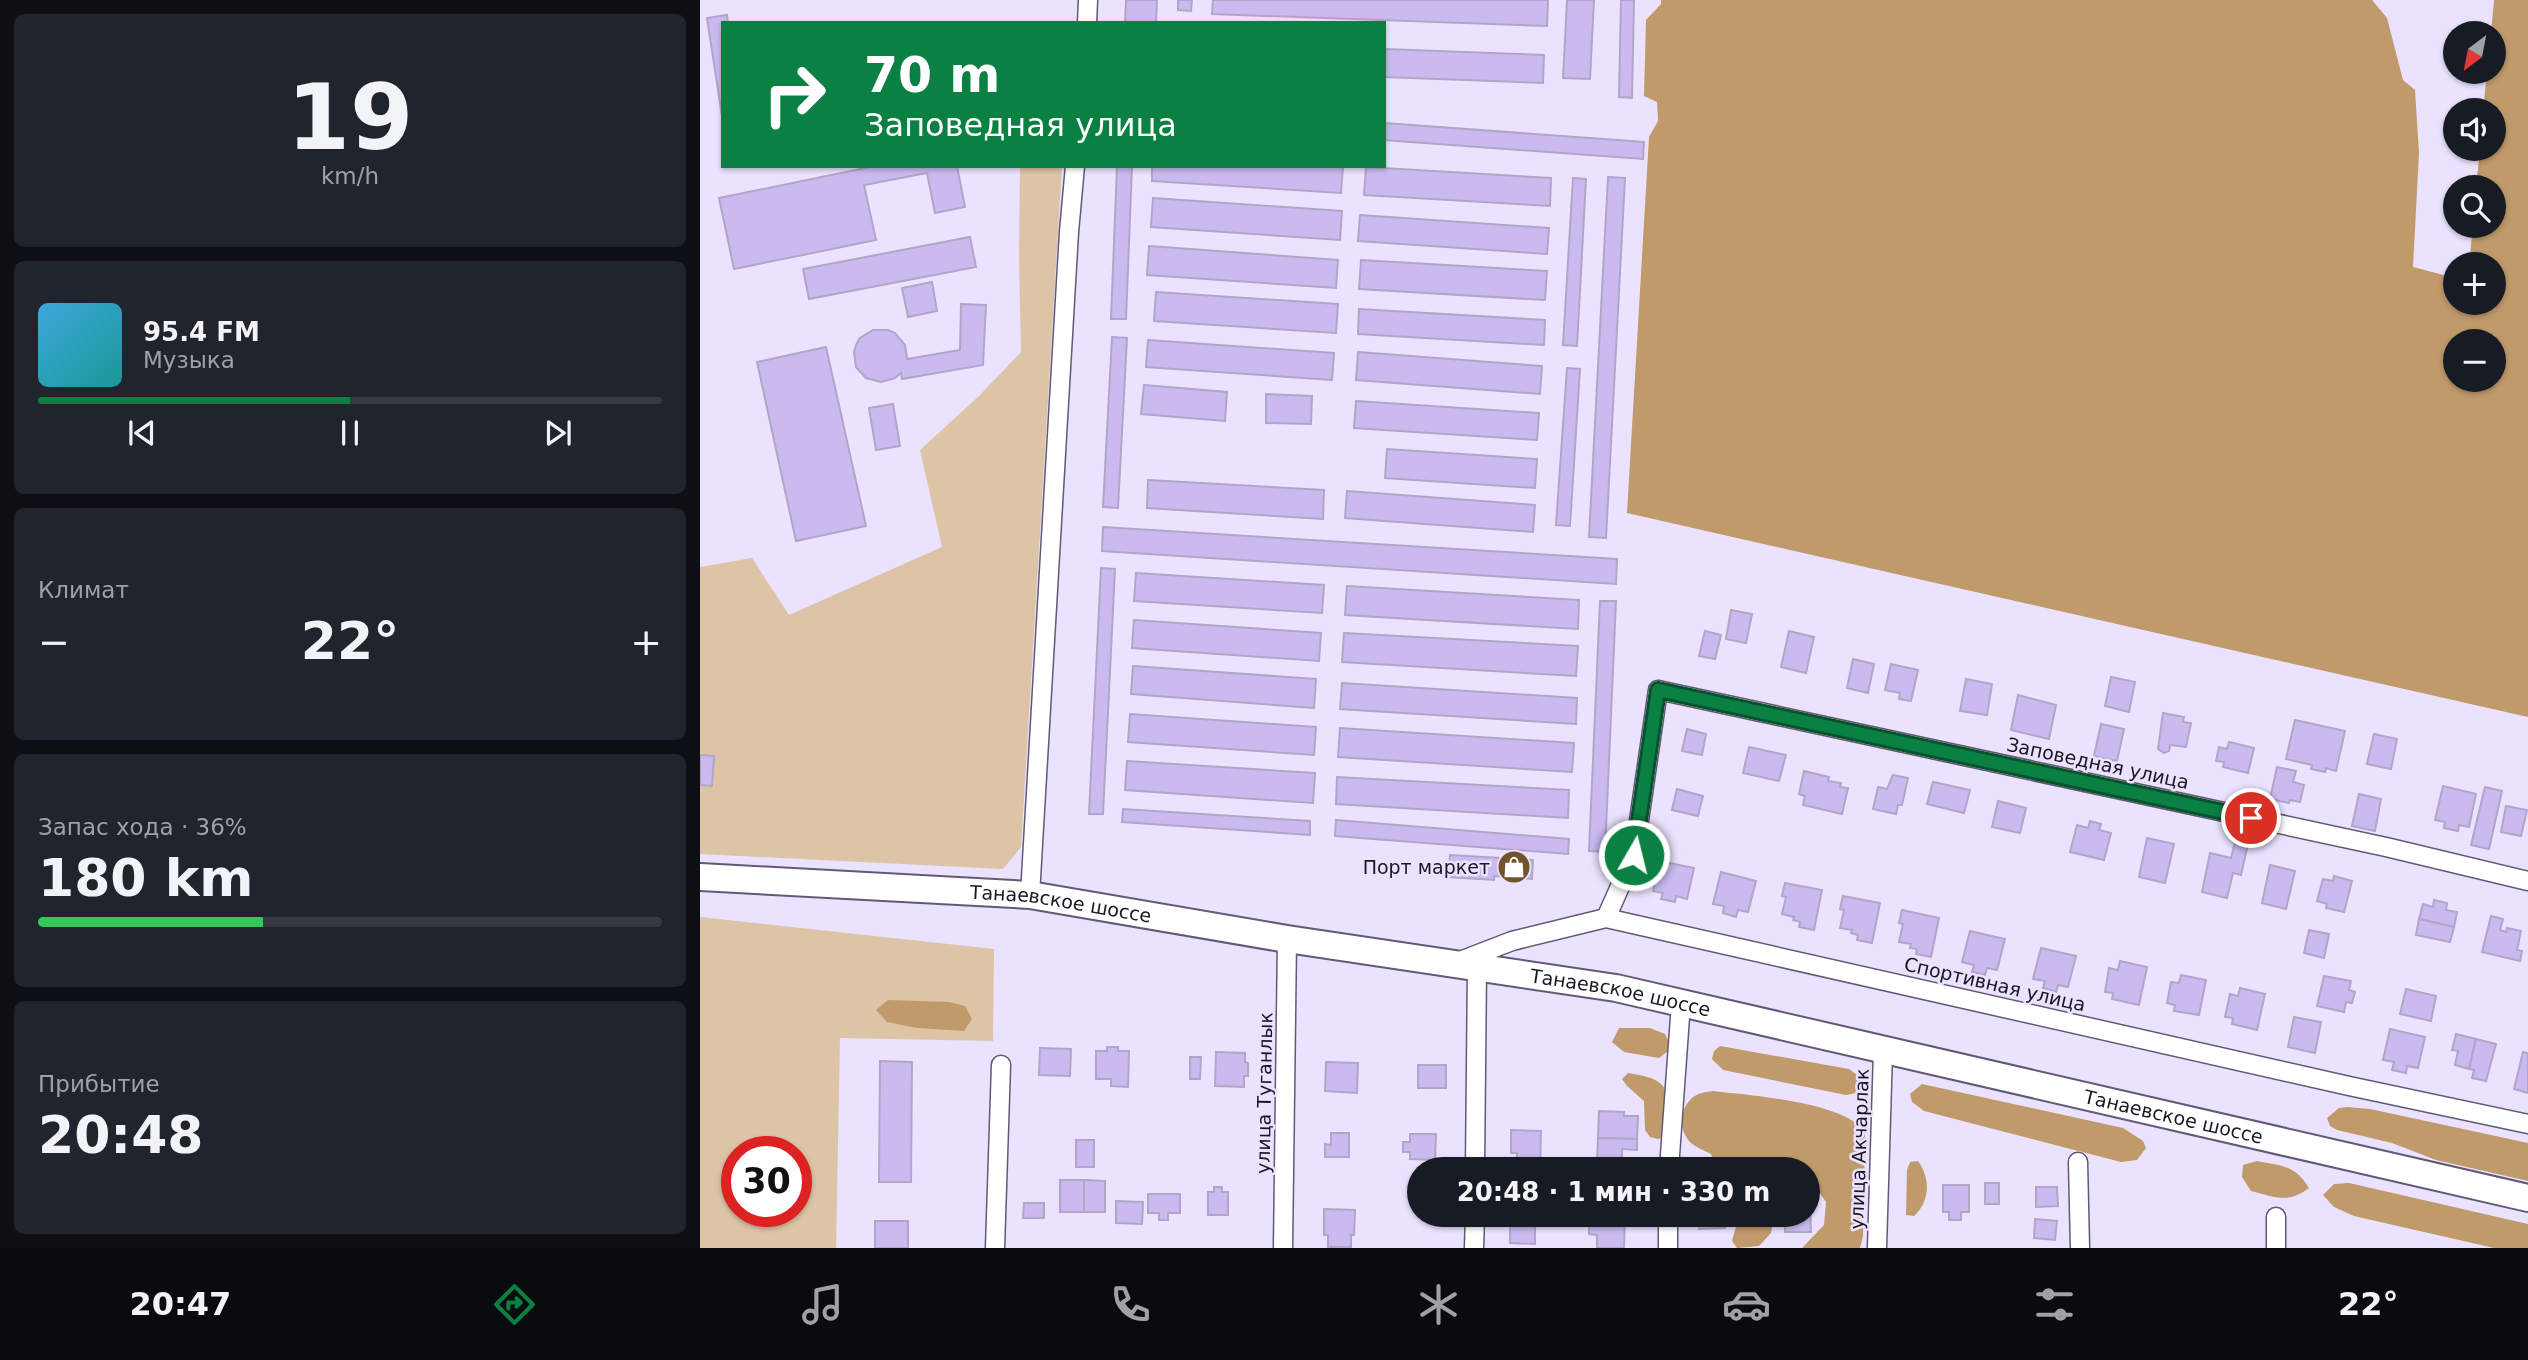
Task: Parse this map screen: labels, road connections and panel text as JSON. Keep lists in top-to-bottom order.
{
  "streets": {
    "street": [
      "Заповедная улица",
      "Танаевское шоссе",
      "Спортивная улица",
      "улица Туганлык",
      "улица Акчарлак"
    ]
  },
  "crossings": [
    ["Заповедная улица", "Спортивная улица"],
    ["Танаевское шоссе", "Спортивная улица"],
    ["Танаевское шоссе", "улица Туганлык"],
    ["Танаевское шоссе", "улица Акчарлак"]
  ],
  "places": {
    "shop": ["Порт маркет"]
  },
  "north": "bottom left",
  "page": {
    "tile": [
      ["19", "km/h"],
      "Климат",
      ["Запас хода · 36%", "180 km"],
      ["Прибытие", "20:48"]
    ],
    "map_buttons": ["+", "−"],
    "turn": ["70 m", "Заповедная улица"],
    "song": ["95.4 FM", "Музыка"],
    "heat": ["−", "22°", "+"],
    "limit": "30",
    "trip": "20:48 · 1 мин · 330 m",
    "tabs": ["20:47", "22°"]
  }
}
